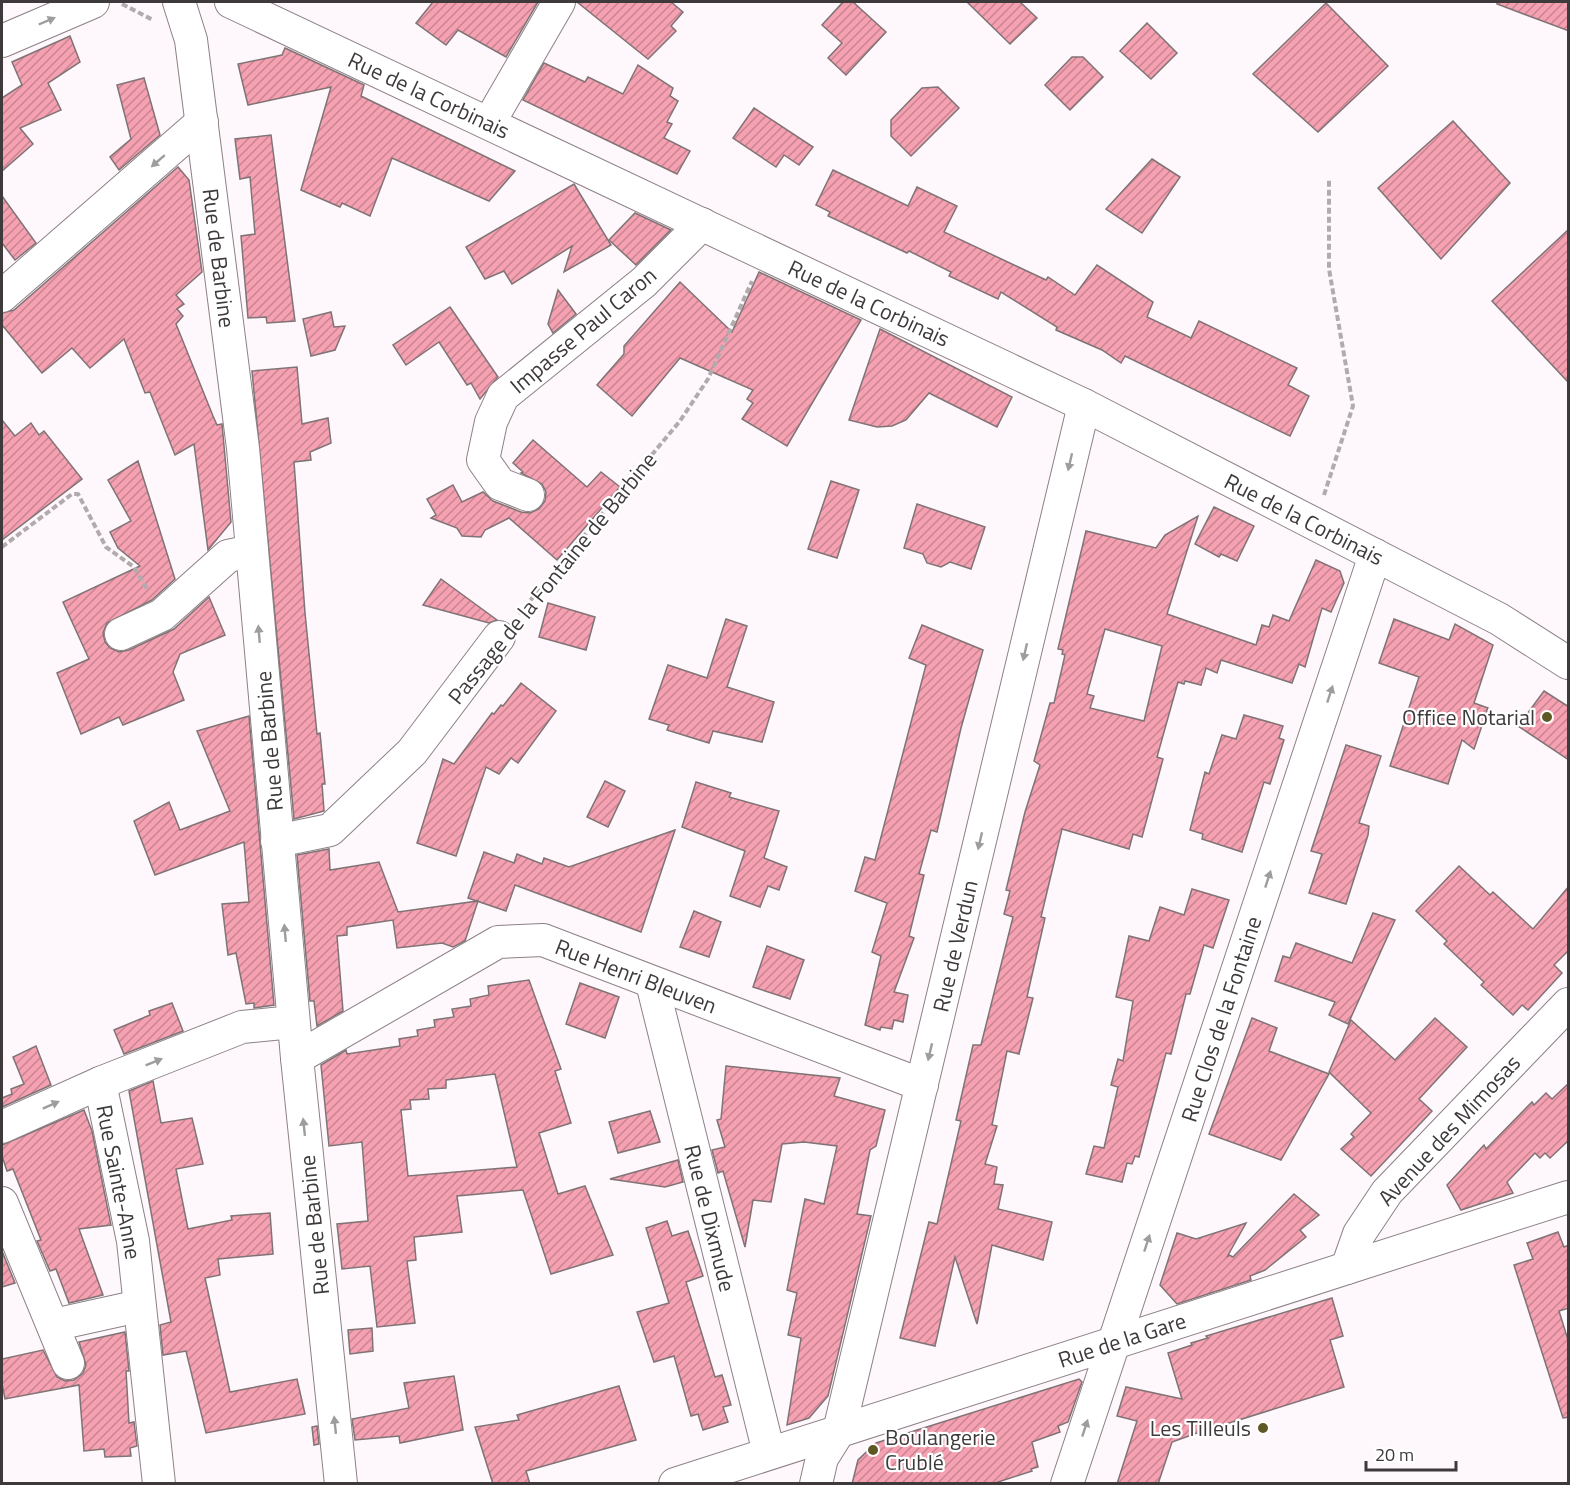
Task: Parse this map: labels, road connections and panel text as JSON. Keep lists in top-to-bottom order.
{
  "streets": {
    "street": [
      "Rue de la Corbinais",
      "Rue de Barbine",
      "Impasse Paul Caron",
      "Passage de la Fontaine de Barbine",
      "Rue de Verdun",
      "Rue Henri Bleuven",
      "Rue Clos de la Fontaine",
      "Avenue des Mimosas",
      "Rue Sainte-Anne",
      "Rue de Dixmude",
      "Rue de la Gare"
    ]
  },
  "crossings": [
    ["Rue de la Corbinais", "Impasse Paul Caron"],
    ["Rue de la Corbinais", "Passage de la Fontaine de Barbine"],
    ["Rue de la Corbinais", "Rue de Verdun"],
    ["Rue de la Corbinais", "Rue Clos de la Fontaine"],
    ["Rue de Barbine", "Passage de la Fontaine de Barbine"],
    ["Rue de Barbine", "Rue Henri Bleuven"],
    ["Rue de Barbine", "Rue Sainte-Anne"],
    ["Rue de Verdun", "Rue Henri Bleuven"],
    ["Rue de Verdun", "Rue de la Gare"],
    ["Rue Henri Bleuven", "Rue de Dixmude"],
    ["Rue Clos de la Fontaine", "Rue de la Gare"],
    ["Avenue des Mimosas", "Rue de la Gare"],
    ["Rue de Dixmude", "Rue de la Gare"]
  ],
  "one_way": ["Rue de Barbine", "Rue de Verdun", "Rue Clos de la Fontaine"],
  "places": ["Office Notarial", "Les Tilleuls", "Boulangerie Crublé"],
  "scale_bar": "20 m"
}
